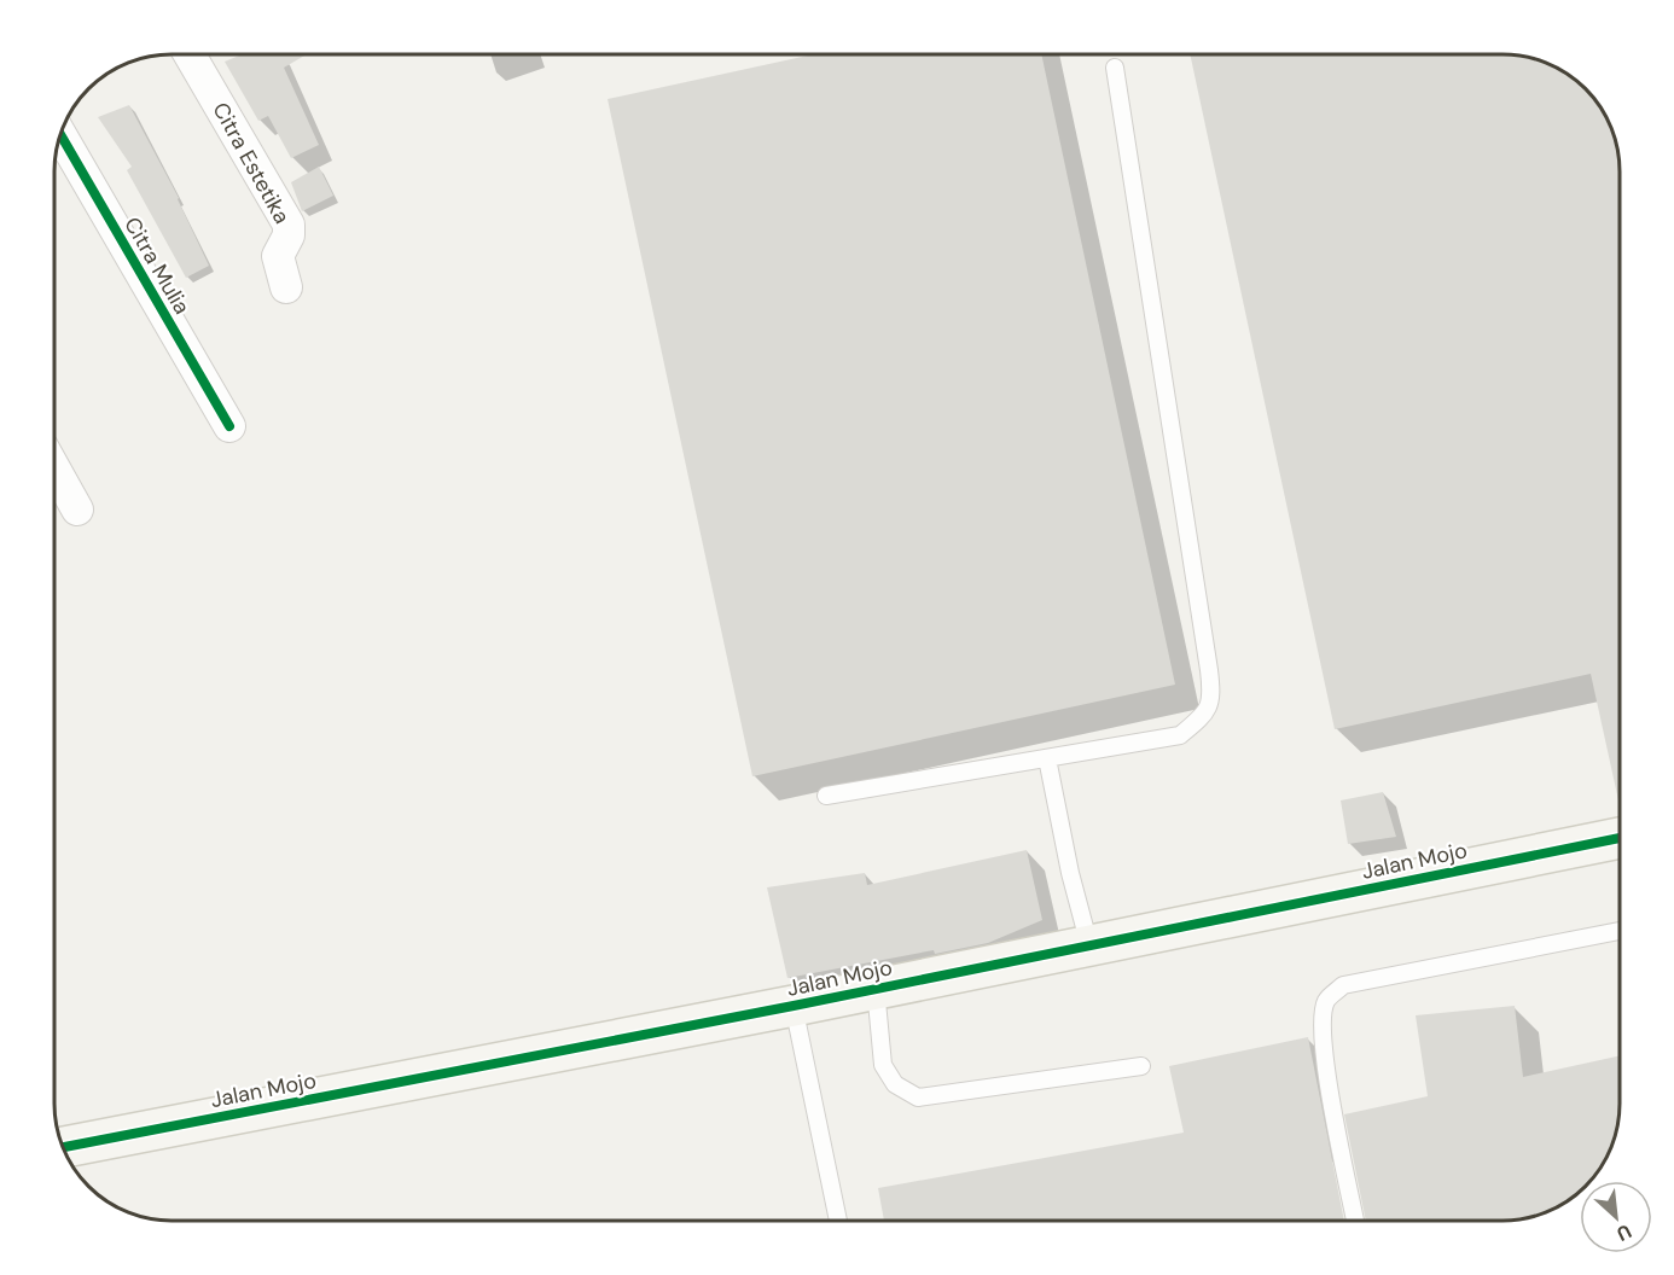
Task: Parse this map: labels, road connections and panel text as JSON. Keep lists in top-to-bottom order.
{
  "streets": {
    "street": ["Citra Estetika", "Citra Mulia", "Jalan Mojo"]
  },
  "north": "bottom right"
}
